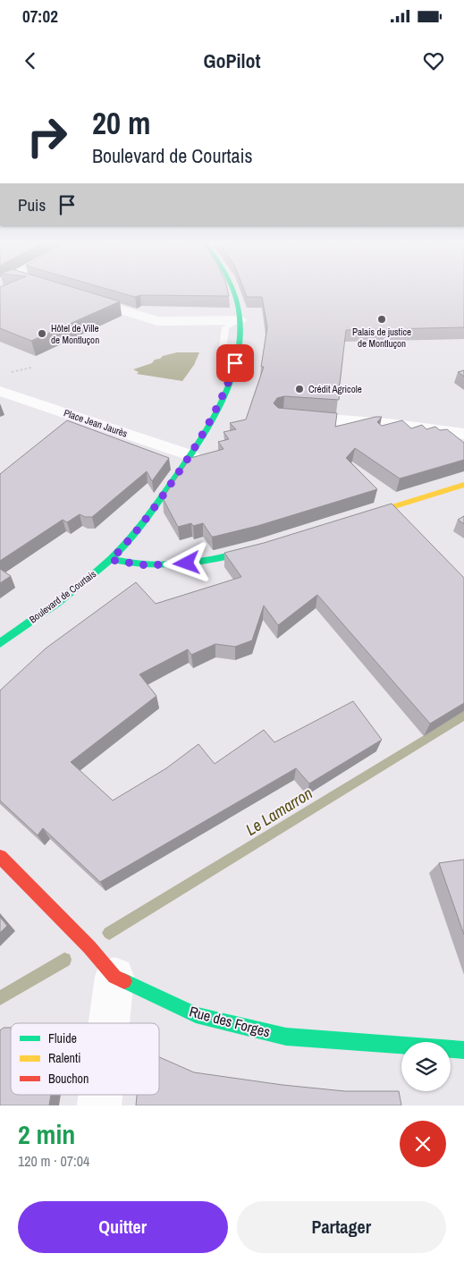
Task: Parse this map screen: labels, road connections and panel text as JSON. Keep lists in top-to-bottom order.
{
  "streets": {
    "main road": ["Boulevard de Courtais", "Rue des Forges"],
    "street": ["Place Jean Jaurès"]
  },
  "crossings": [
    ["Place Jean Jaurès", "Boulevard de Courtais"]
  ],
  "water": ["Le Lamarron"],
  "places": ["Palais de justice de Montluçon", "Hôtel de Ville de Montluçon", "Crédit Agricole"],
  "legend": ["Fluide", "Ralenti", "Bouchon"],
  "page": {
    "status": "07:02",
    "header": "GoPilot",
    "turn": ["20 m", "Boulevard de Courtais"],
    "then": "Puis",
    "heading": ["2 min", "120 m · 07:04"],
    "buttons": ["Quitter", "Partager"]
  }
}
